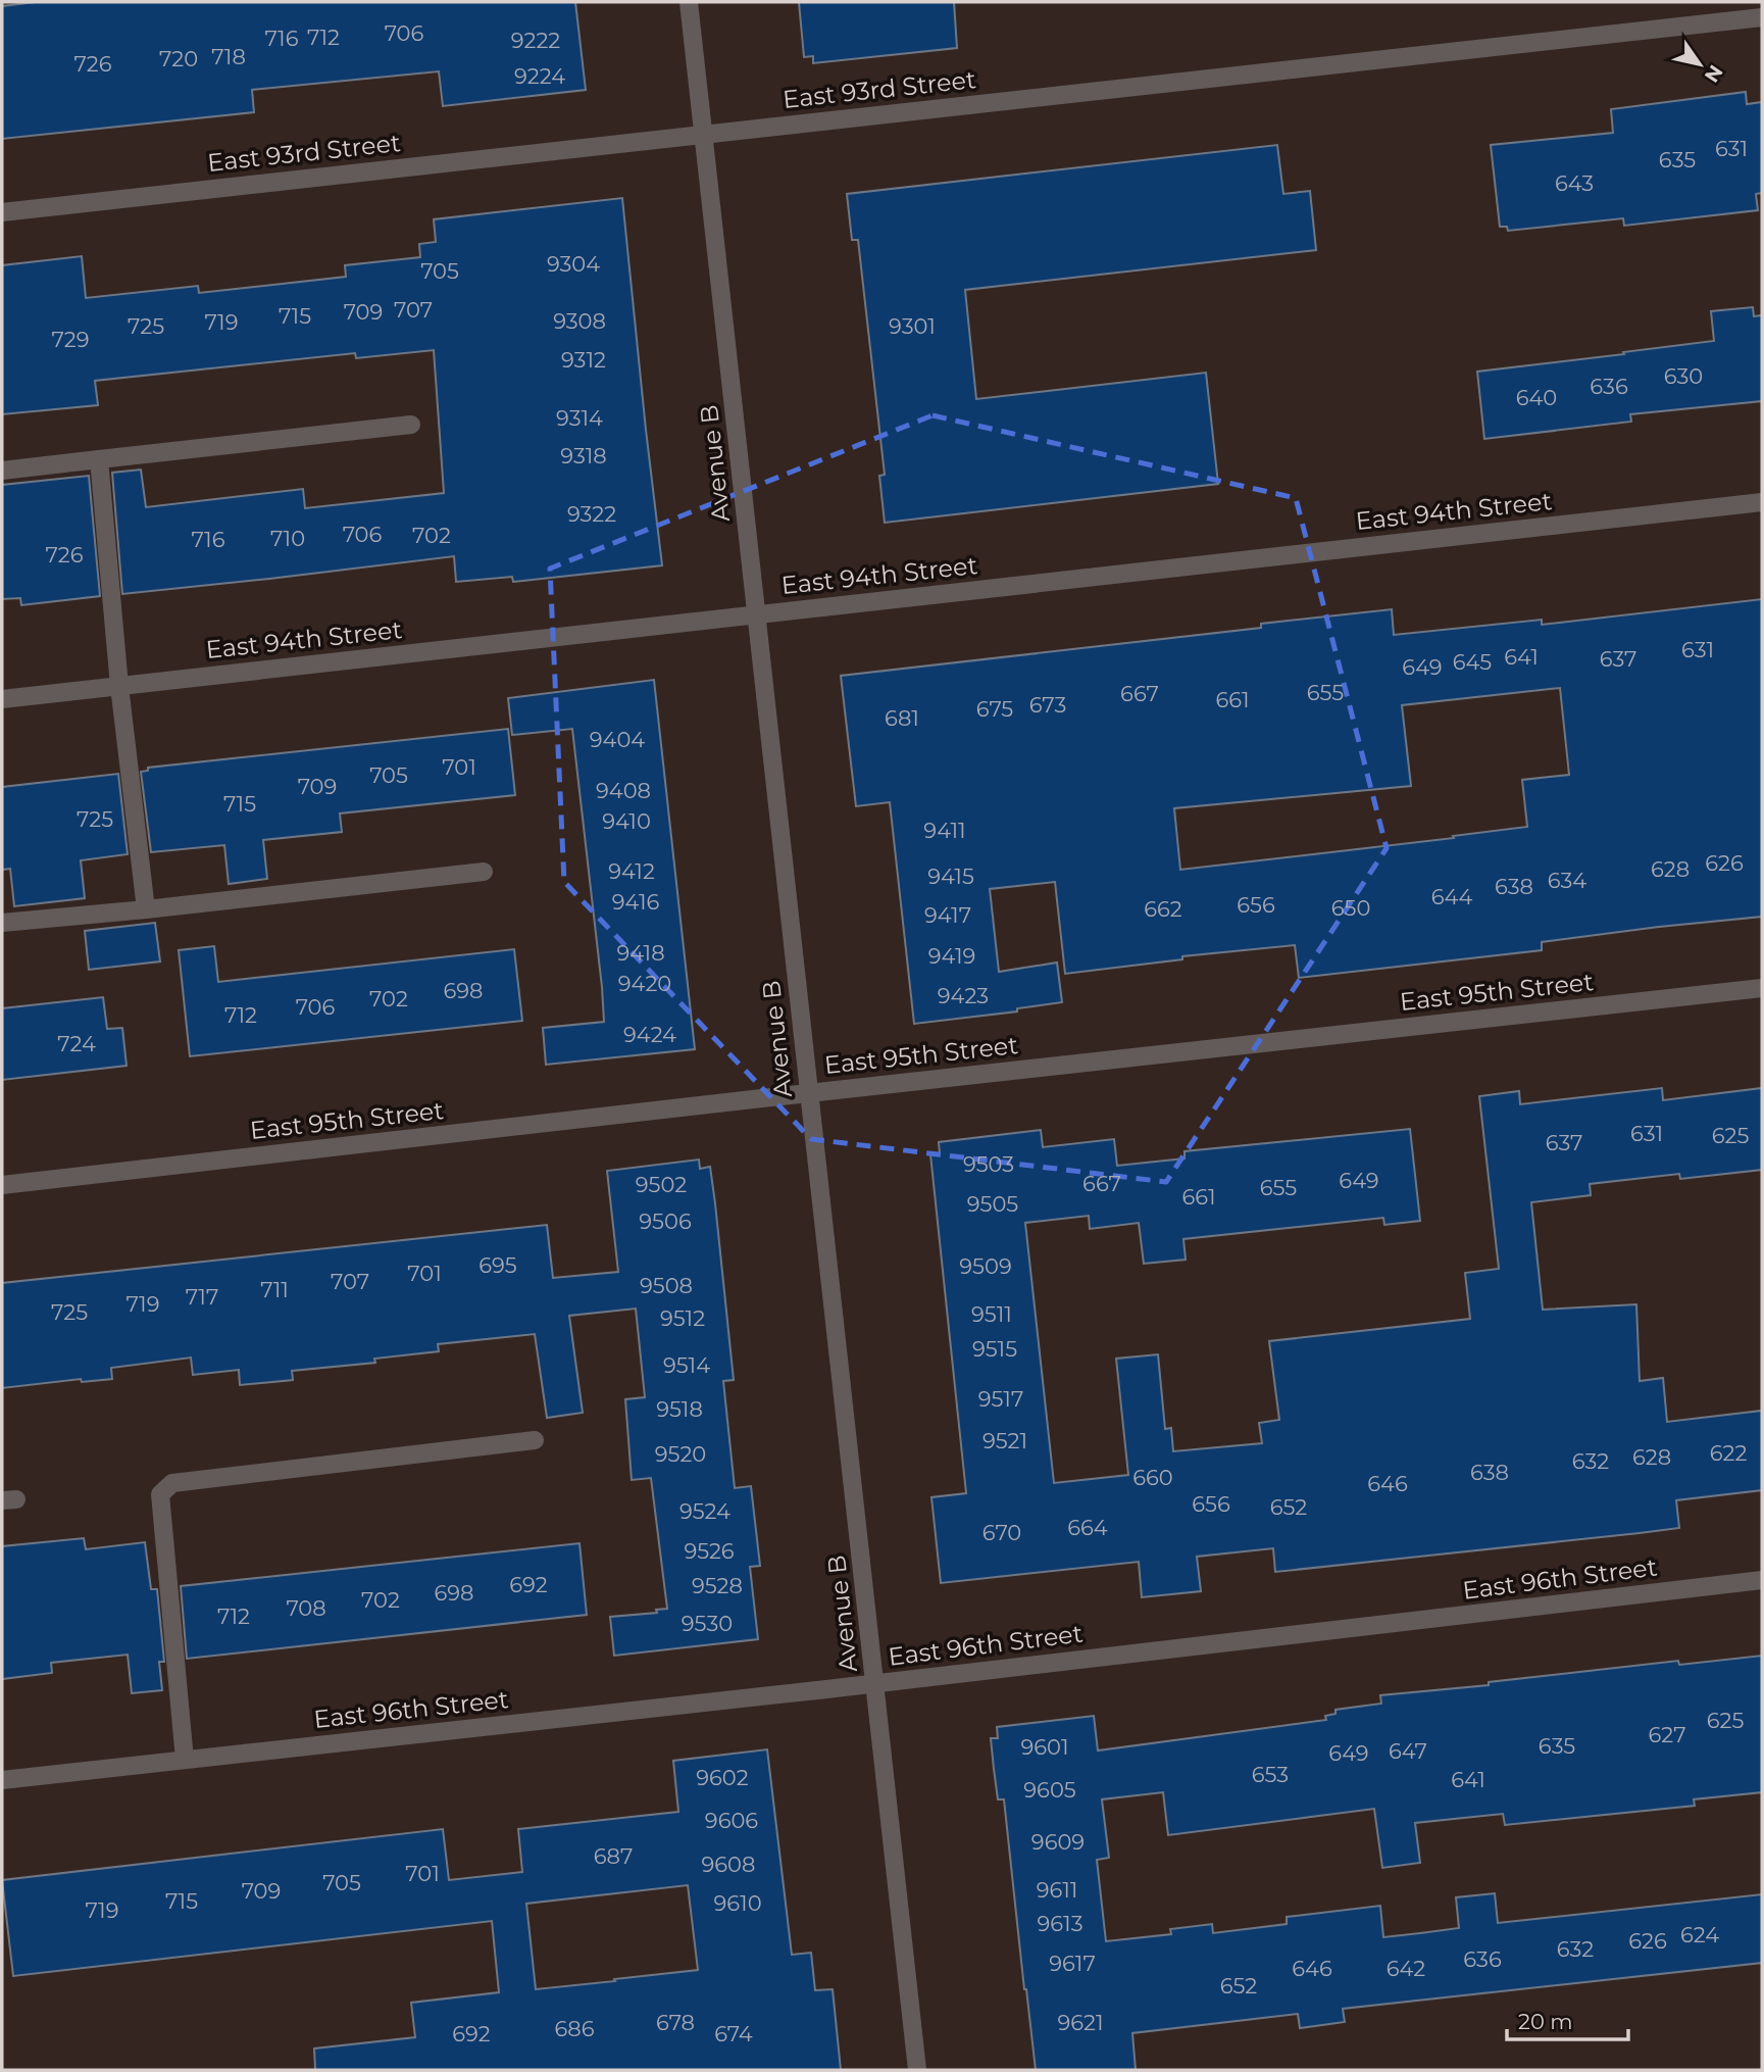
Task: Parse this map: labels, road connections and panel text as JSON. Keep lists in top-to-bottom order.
{
  "streets": {
    "street": [
      "East 93rd Street",
      "Avenue B",
      "East 94th Street",
      "East 95th Street",
      "East 96th Street"
    ]
  },
  "crossings": [
    ["East 93rd Street", "Avenue B"],
    ["Avenue B", "East 94th Street"],
    ["Avenue B", "East 95th Street"],
    ["Avenue B", "East 96th Street"]
  ],
  "house_numbers": [
    "706",
    "712",
    "716",
    "9222",
    "718",
    "720",
    "726",
    "9224",
    "631",
    "635",
    "643",
    "9304",
    "705",
    "707",
    "709",
    "715",
    "9308",
    "719",
    "725",
    "9301",
    "729",
    "9312",
    "630",
    "636",
    "640",
    "9314",
    "9318",
    "9322",
    "706",
    "702",
    "710",
    "716",
    "726",
    "631",
    "641",
    "637",
    "645",
    "649",
    "655",
    "667",
    "661",
    "673",
    "675",
    "681",
    "9404",
    "701",
    "705",
    "709",
    "9408",
    "715",
    "725",
    "9410",
    "9411",
    "626",
    "628",
    "9412",
    "9415",
    "634",
    "638",
    "644",
    "9416",
    "656",
    "650",
    "662",
    "9417",
    "9418",
    "9419",
    "9420",
    "698",
    "9423",
    "702",
    "706",
    "712",
    "9424",
    "724",
    "631",
    "625",
    "637",
    "9503",
    "649",
    "667",
    "9502",
    "655",
    "661",
    "9505",
    "9506",
    "695",
    "9509",
    "701",
    "707",
    "9508",
    "711",
    "717",
    "719",
    "725",
    "9511",
    "9512",
    "9515",
    "9514",
    "9517",
    "9518",
    "9521",
    "622",
    "9520",
    "628",
    "632",
    "638",
    "660",
    "646",
    "656",
    "652",
    "9524",
    "664",
    "670",
    "9526",
    "692",
    "9528",
    "698",
    "702",
    "708",
    "712",
    "9530",
    "625",
    "627",
    "635",
    "9601",
    "647",
    "649",
    "653",
    "9602",
    "641",
    "9605",
    "9606",
    "9609",
    "687",
    "9608",
    "701",
    "705",
    "9611",
    "709",
    "715",
    "9610",
    "719",
    "9613",
    "624",
    "626",
    "632",
    "636",
    "9617",
    "646",
    "642",
    "652",
    "678",
    "9621",
    "686",
    "692",
    "674"
  ],
  "scale_bar": "20 m",
  "north": "bottom right"
}
